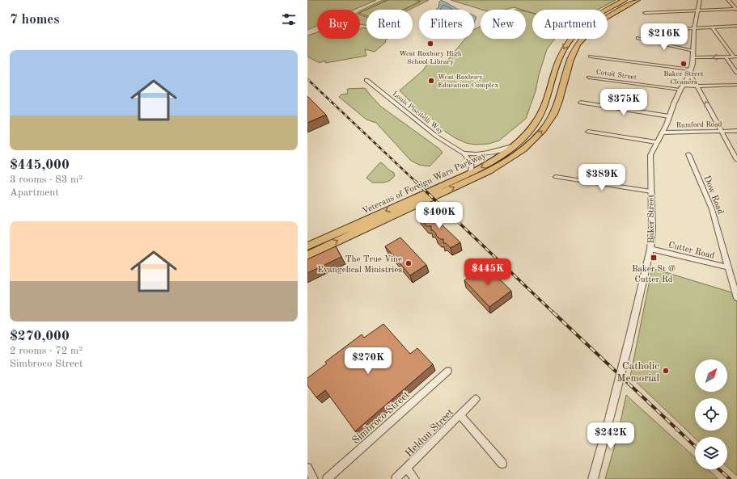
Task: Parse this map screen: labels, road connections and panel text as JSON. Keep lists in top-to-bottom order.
{
  "streets": {
    "highway": ["Veterans of Foreign Wars Parkway"],
    "street": [
      "Cotuit Street",
      "Louis Piscitelli Way",
      "Rumford Road",
      "Dow Road",
      "Baker Street",
      "Cutter Road",
      "Simbroco Street",
      "Heldun Street"
    ]
  },
  "crossings": [
    ["Cotuit Street", "Baker Street"],
    ["Louis Piscitelli Way", "Veterans of Foreign Wars Parkway"],
    ["Rumford Road", "Baker Street"],
    ["Dow Road", "Cutter Road"],
    ["Baker Street", "Cutter Road"]
  ],
  "places": {
    "other": [
      "West Roxbury High School Library",
      "Baker Street Cleaners",
      "West Roxbury Education Complex",
      "The True Vine Evangelical Ministries",
      "Catholic Memorial"
    ],
    "transit": ["Baker St @ Cutter Rd"]
  },
  "north": "top right",
  "page": {
    "heading": "7 homes",
    "chip": [
      "Buy",
      "Rent",
      "Filters",
      "New",
      "Apartment"
    ],
    "price": [
      "$216K",
      "$375K",
      "$389K",
      "$400K",
      "$445K",
      "$270K",
      "$242K"
    ],
    "list": [
      {
        "name": "$445,000",
        "note": "3 rooms · 83 m² · Apartment"
      },
      {
        "name": "$270,000",
        "note": "2 rooms · 72 m² · Simbroco Street"
      }
    ]
  }
}
